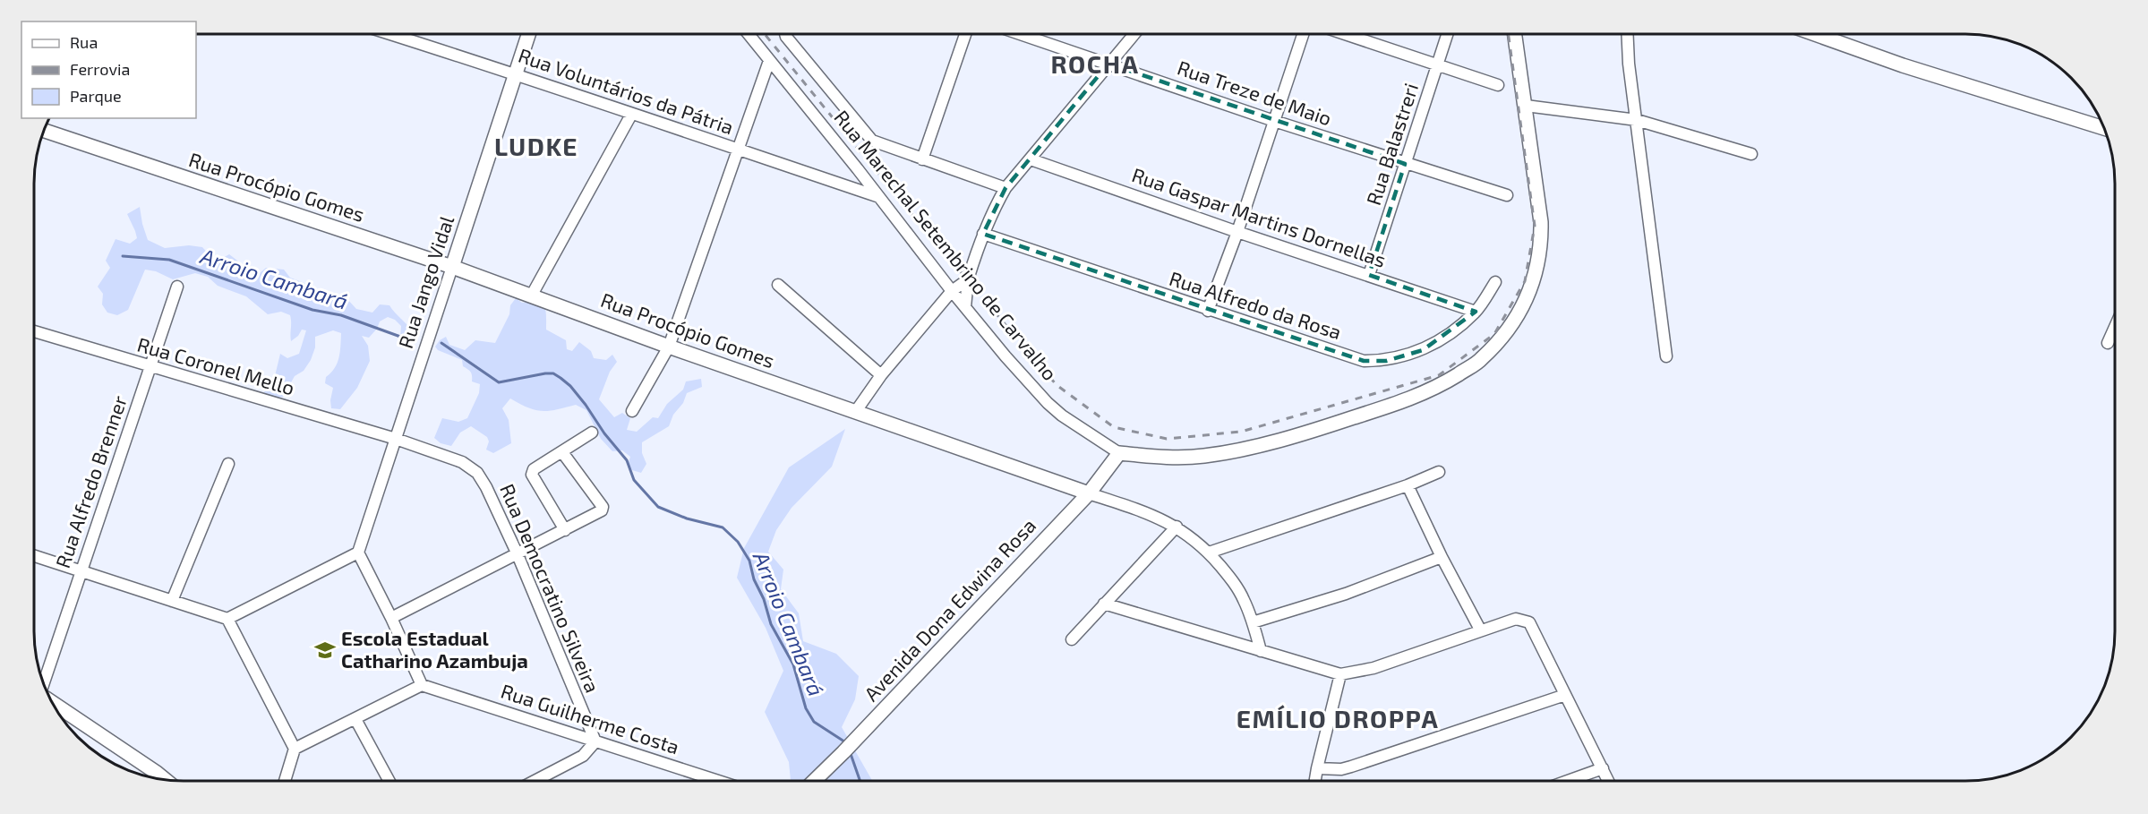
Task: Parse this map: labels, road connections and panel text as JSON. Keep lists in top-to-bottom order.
{
  "streets": {
    "street": [
      "Rua Voluntários da Pátria",
      "Rua Treze de Maio",
      "Rua Balastreri",
      "Rua Procópio Gomes",
      "Rua Gaspar Martins Dornellas",
      "Rua Marechal Setembrino de Carvalho",
      "Rua Jango Vidal",
      "Rua Alfredo da Rosa",
      "Rua Coronel Mello",
      "Rua Alfredo Brenner",
      "Rua Democratino Silveira",
      "Avenida Dona Edwina Rosa",
      "Rua Guilherme Costa"
    ]
  },
  "crossings": [
    ["Rua Voluntários da Pátria", "Rua Marechal Setembrino de Carvalho"],
    ["Rua Voluntários da Pátria", "Rua Jango Vidal"],
    ["Rua Treze de Maio", "Rua Balastreri"],
    ["Rua Balastreri", "Rua Gaspar Martins Dornellas"],
    ["Rua Procópio Gomes", "Rua Jango Vidal"],
    ["Rua Procópio Gomes", "Avenida Dona Edwina Rosa"],
    ["Rua Gaspar Martins Dornellas", "Rua Alfredo da Rosa"],
    ["Rua Marechal Setembrino de Carvalho", "Avenida Dona Edwina Rosa"],
    ["Rua Jango Vidal", "Rua Coronel Mello"],
    ["Rua Jango Vidal", "Rua Democratino Silveira"],
    ["Rua Coronel Mello", "Rua Alfredo Brenner"],
    ["Rua Coronel Mello", "Rua Democratino Silveira"],
    ["Rua Democratino Silveira", "Rua Guilherme Costa"]
  ],
  "districts": ["ROCHA", "LUDKE", "EMÍLIO DROPPA"],
  "water": ["Arroio Cambará"],
  "places": {
    "school or university": ["Escola Estadual Catharino Azambuja"]
  },
  "legend": ["Rua", "Ferrovia", "Parque"]
}
